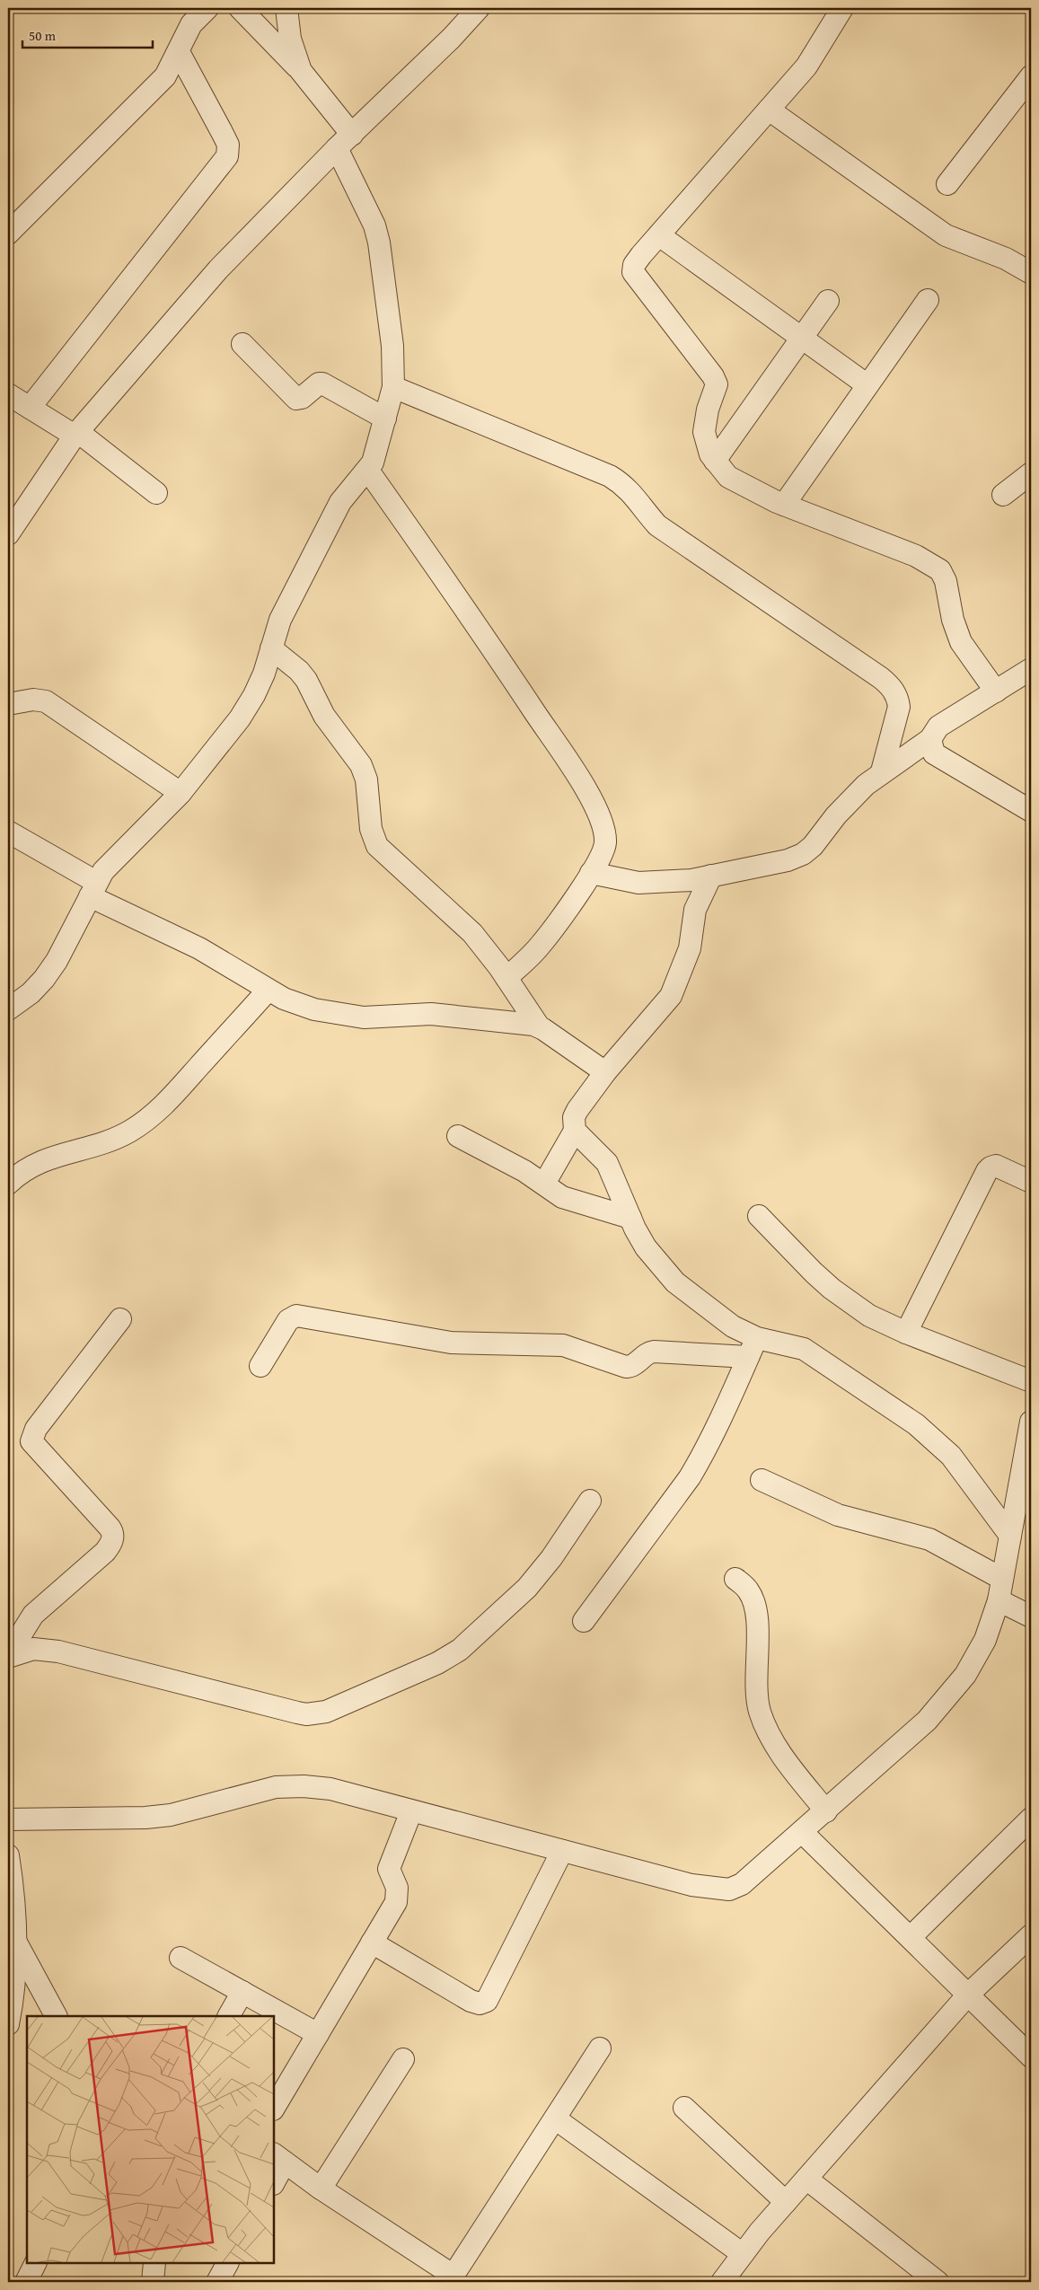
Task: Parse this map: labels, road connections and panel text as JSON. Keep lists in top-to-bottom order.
{
  "scale_bar": "50 m"
}
